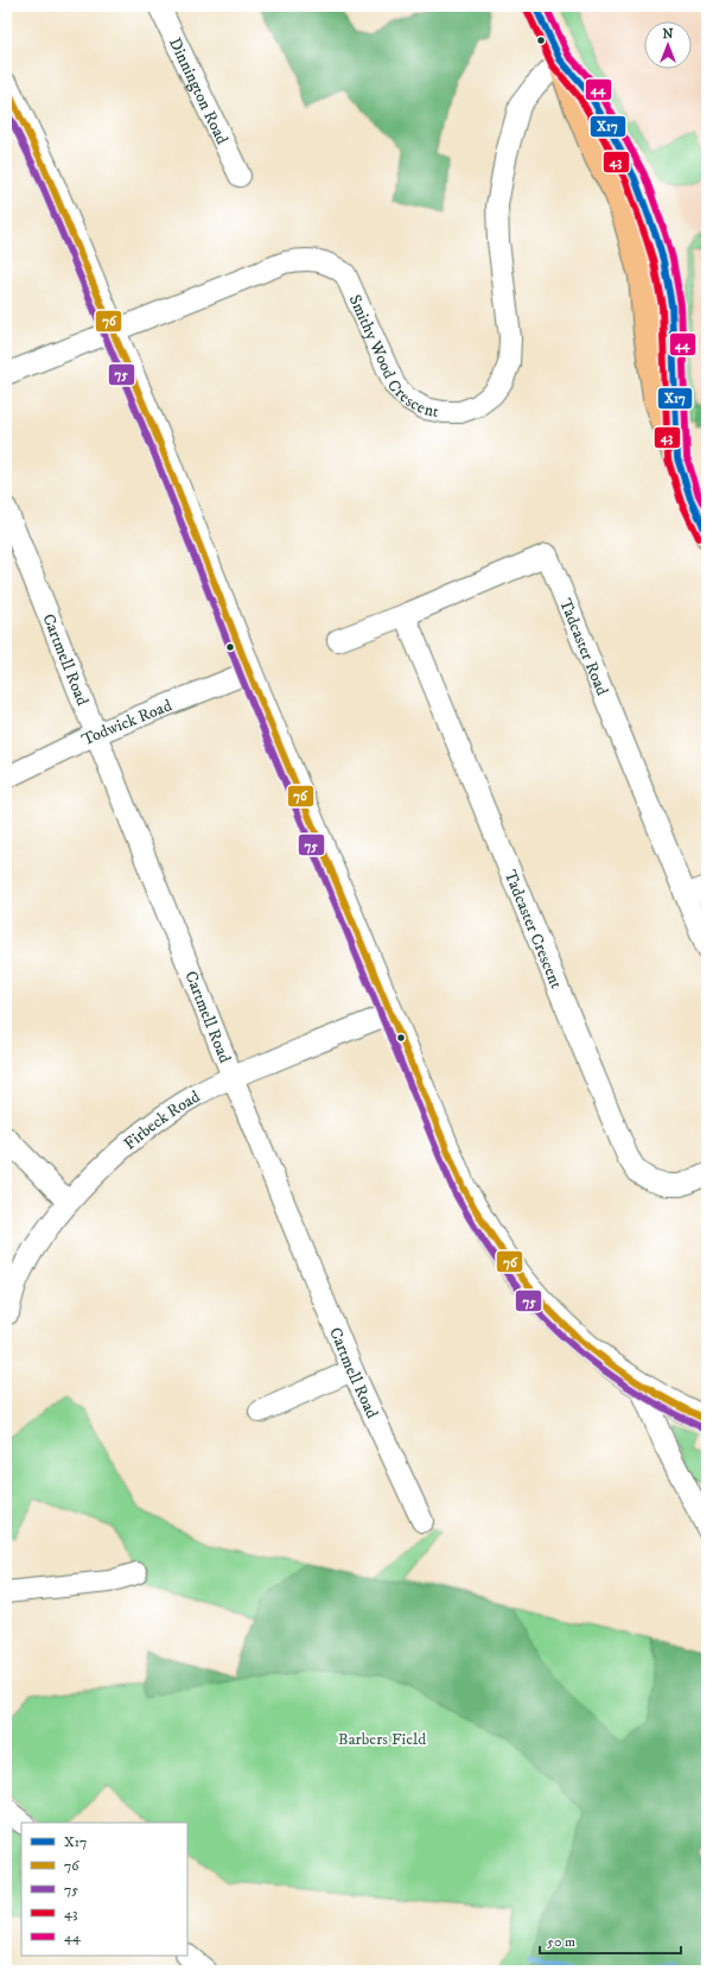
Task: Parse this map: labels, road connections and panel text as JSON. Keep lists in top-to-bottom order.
{
  "streets": {
    "street": [
      "Dinnington Road",
      "Smithy Wood Crescent",
      "Tadcaster Road",
      "Cartmell Road",
      "Todwick Road",
      "Tadcaster Crescent",
      "Firbeck Road"
    ]
  },
  "crossings": [
    ["Tadcaster Road", "Tadcaster Crescent"],
    ["Cartmell Road", "Todwick Road"],
    ["Cartmell Road", "Firbeck Road"]
  ],
  "parks": ["Barbers Field"],
  "lines": [
    "transit line X17",
    "transit line 44",
    "transit line 43",
    "transit line 76",
    "transit line 75"
  ],
  "legend": [
    "X17",
    "76",
    "75",
    "43",
    "44"
  ],
  "scale_bar": "50 m",
  "north": "top"
}
